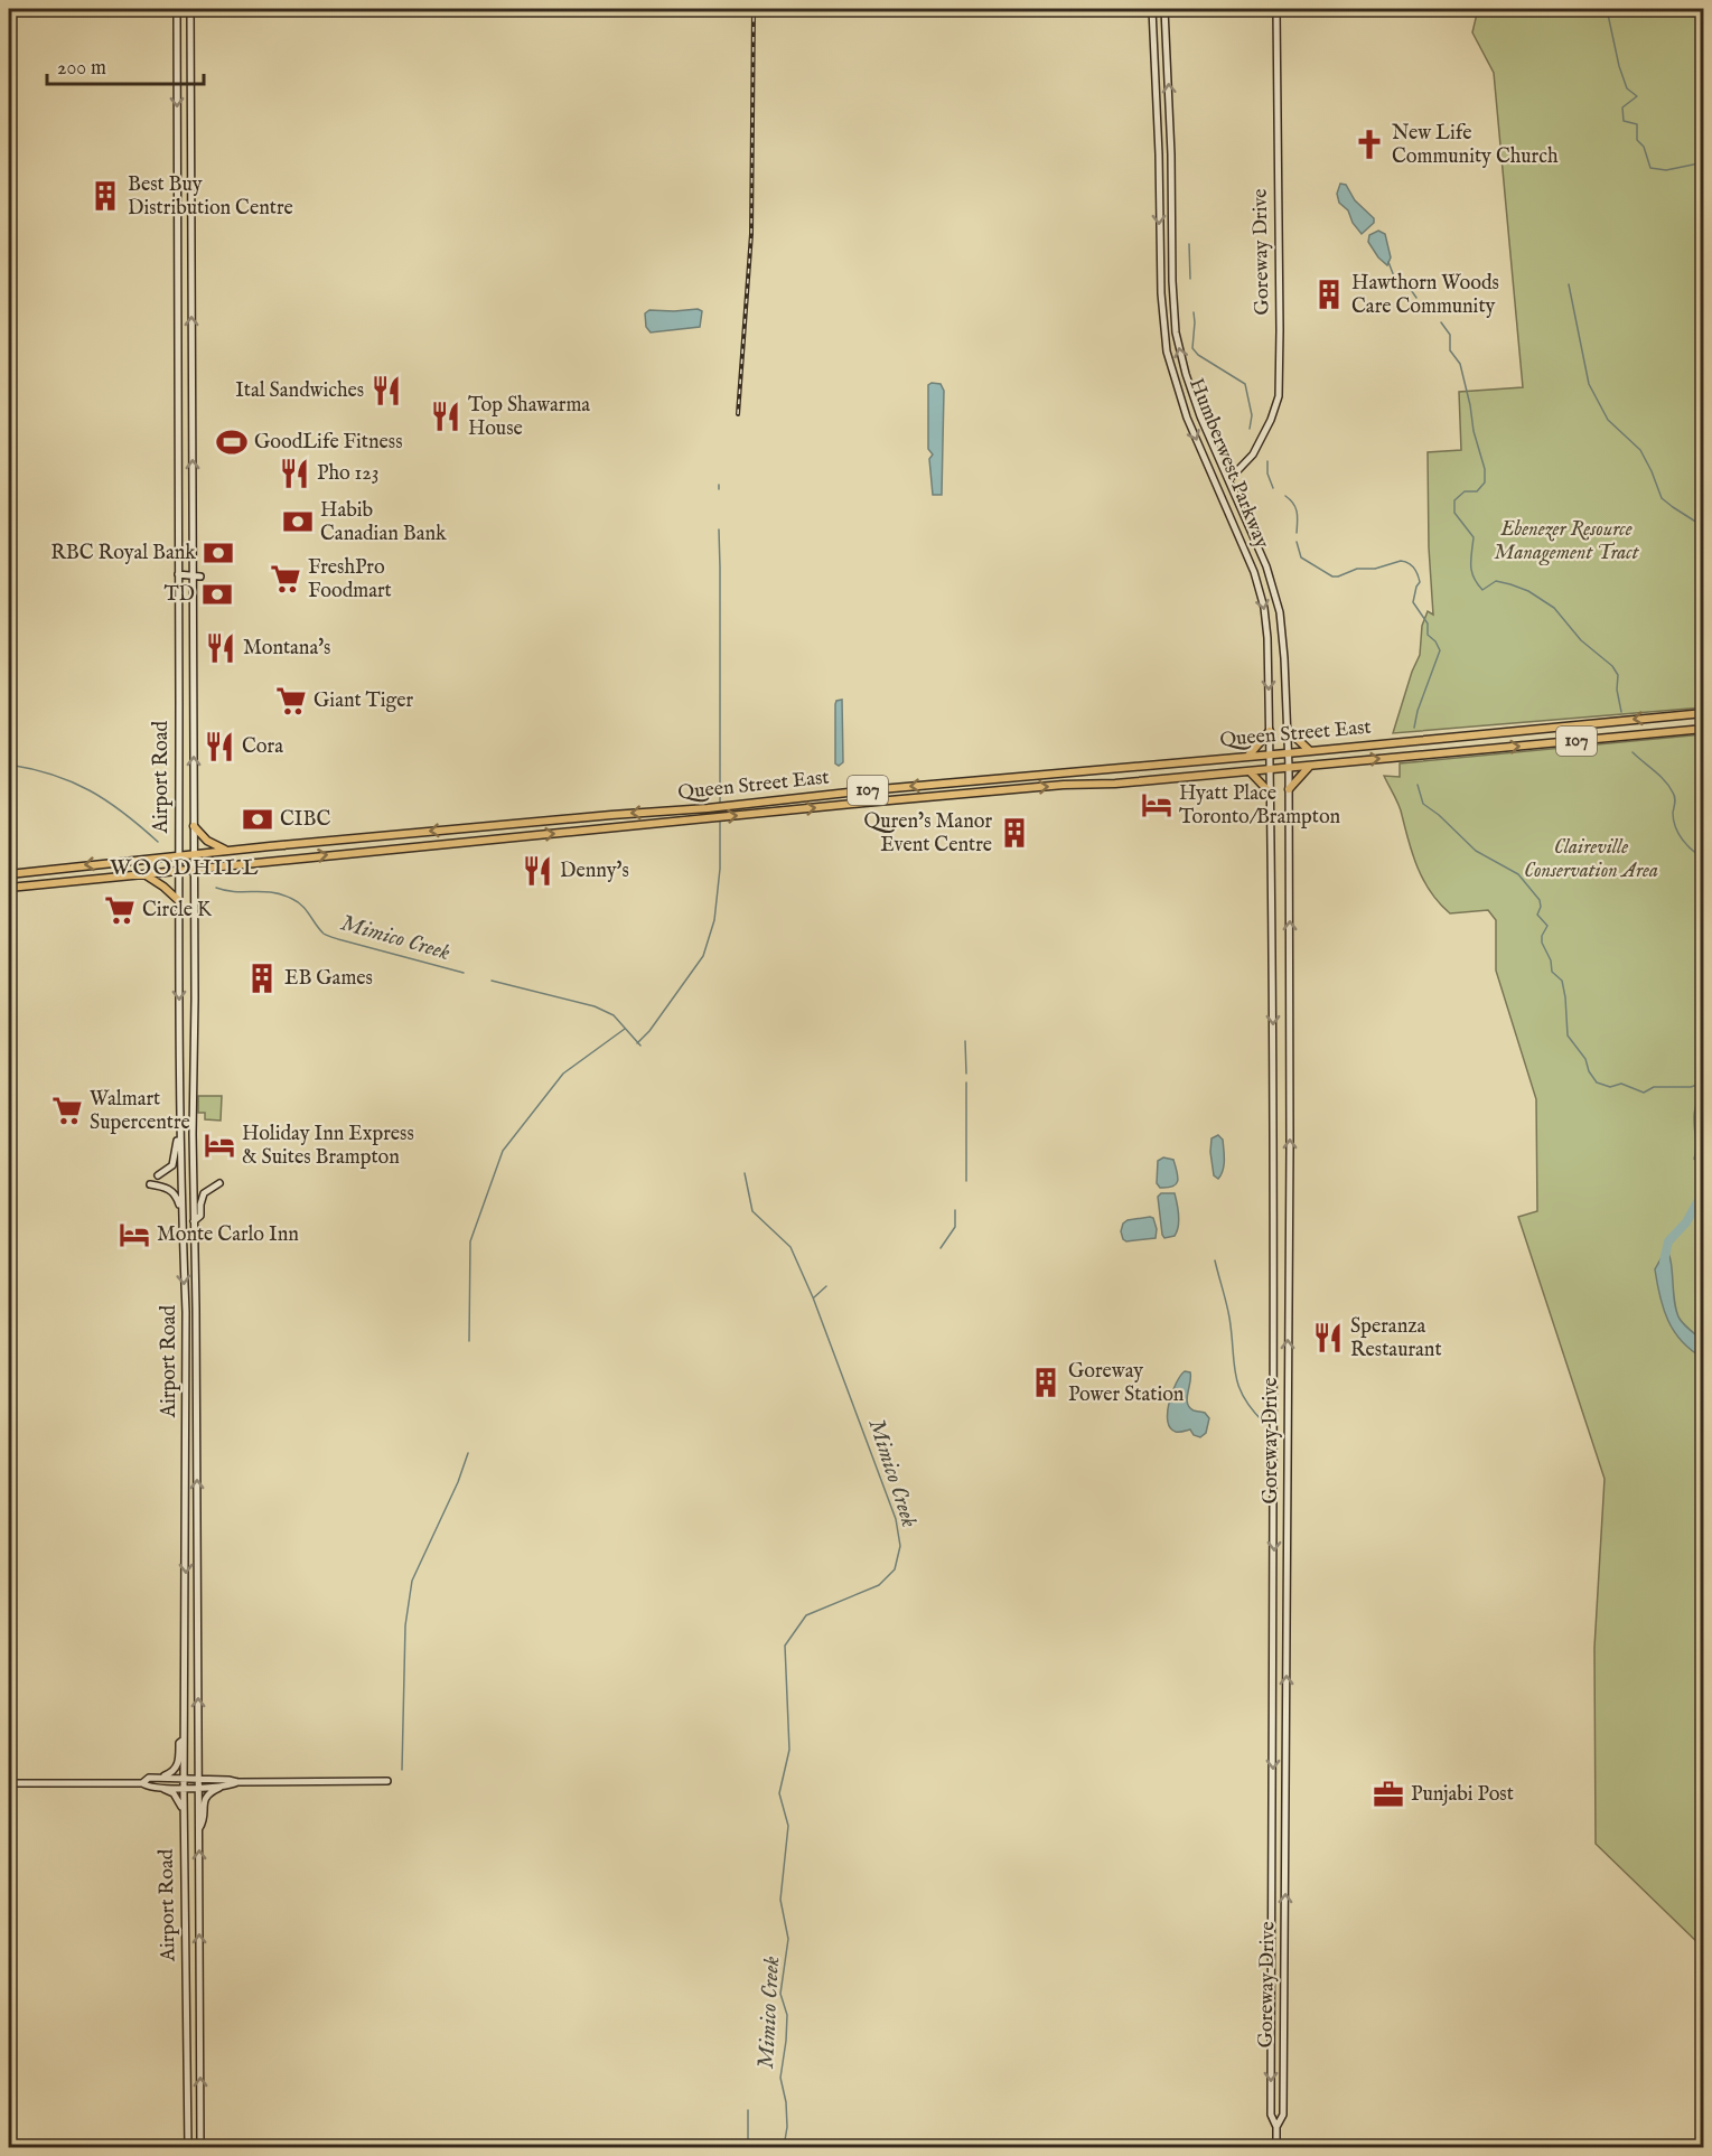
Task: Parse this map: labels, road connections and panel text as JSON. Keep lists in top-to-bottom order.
{
  "streets": {
    "main road": [
      "Goreway Drive",
      "Humberwest Parkway",
      "Queen Street East",
      "107",
      "Airport Road"
    ]
  },
  "crossings": [
    ["Goreway Drive", "Humberwest Parkway"],
    ["Goreway Drive", "Queen Street East"],
    ["Humberwest Parkway", "Queen Street East"],
    ["Queen Street East", "Airport Road"]
  ],
  "districts": ["WOODHILL"],
  "water": ["Mimico Creek"],
  "parks": ["Ebenezer Resource Management Tract", "Claireville Conservation Area"],
  "places": {
    "church": ["New Life Community Church"],
    "building": [
      "Best Buy Distribution Centre",
      "Hawthorn Woods Care Community",
      "Quren’s Manor Event Centre",
      "EB Games",
      "Goreway Power Station"
    ],
    "restaurant": [
      "Ital Sandwiches",
      "Top Shawarma House",
      "Pho 123",
      "Montana's",
      "Cora",
      "Denny's",
      "Speranza Restaurant"
    ],
    "sports": ["GoodLife Fitness"],
    "bank": [
      "Habib Canadian Bank",
      "RBC Royal Bank",
      "TD",
      "CIBC"
    ],
    "supermarket": [
      "FreshPro Foodmart",
      "Giant Tiger",
      "Circle K",
      "Walmart Supercentre"
    ],
    "hotel": ["Hyatt Place Toronto/Brampton", "Holiday Inn Express & Suites Brampton", "Monte Carlo Inn"],
    "office": ["Punjabi Post"]
  },
  "scale_bar": "200 m"
}
